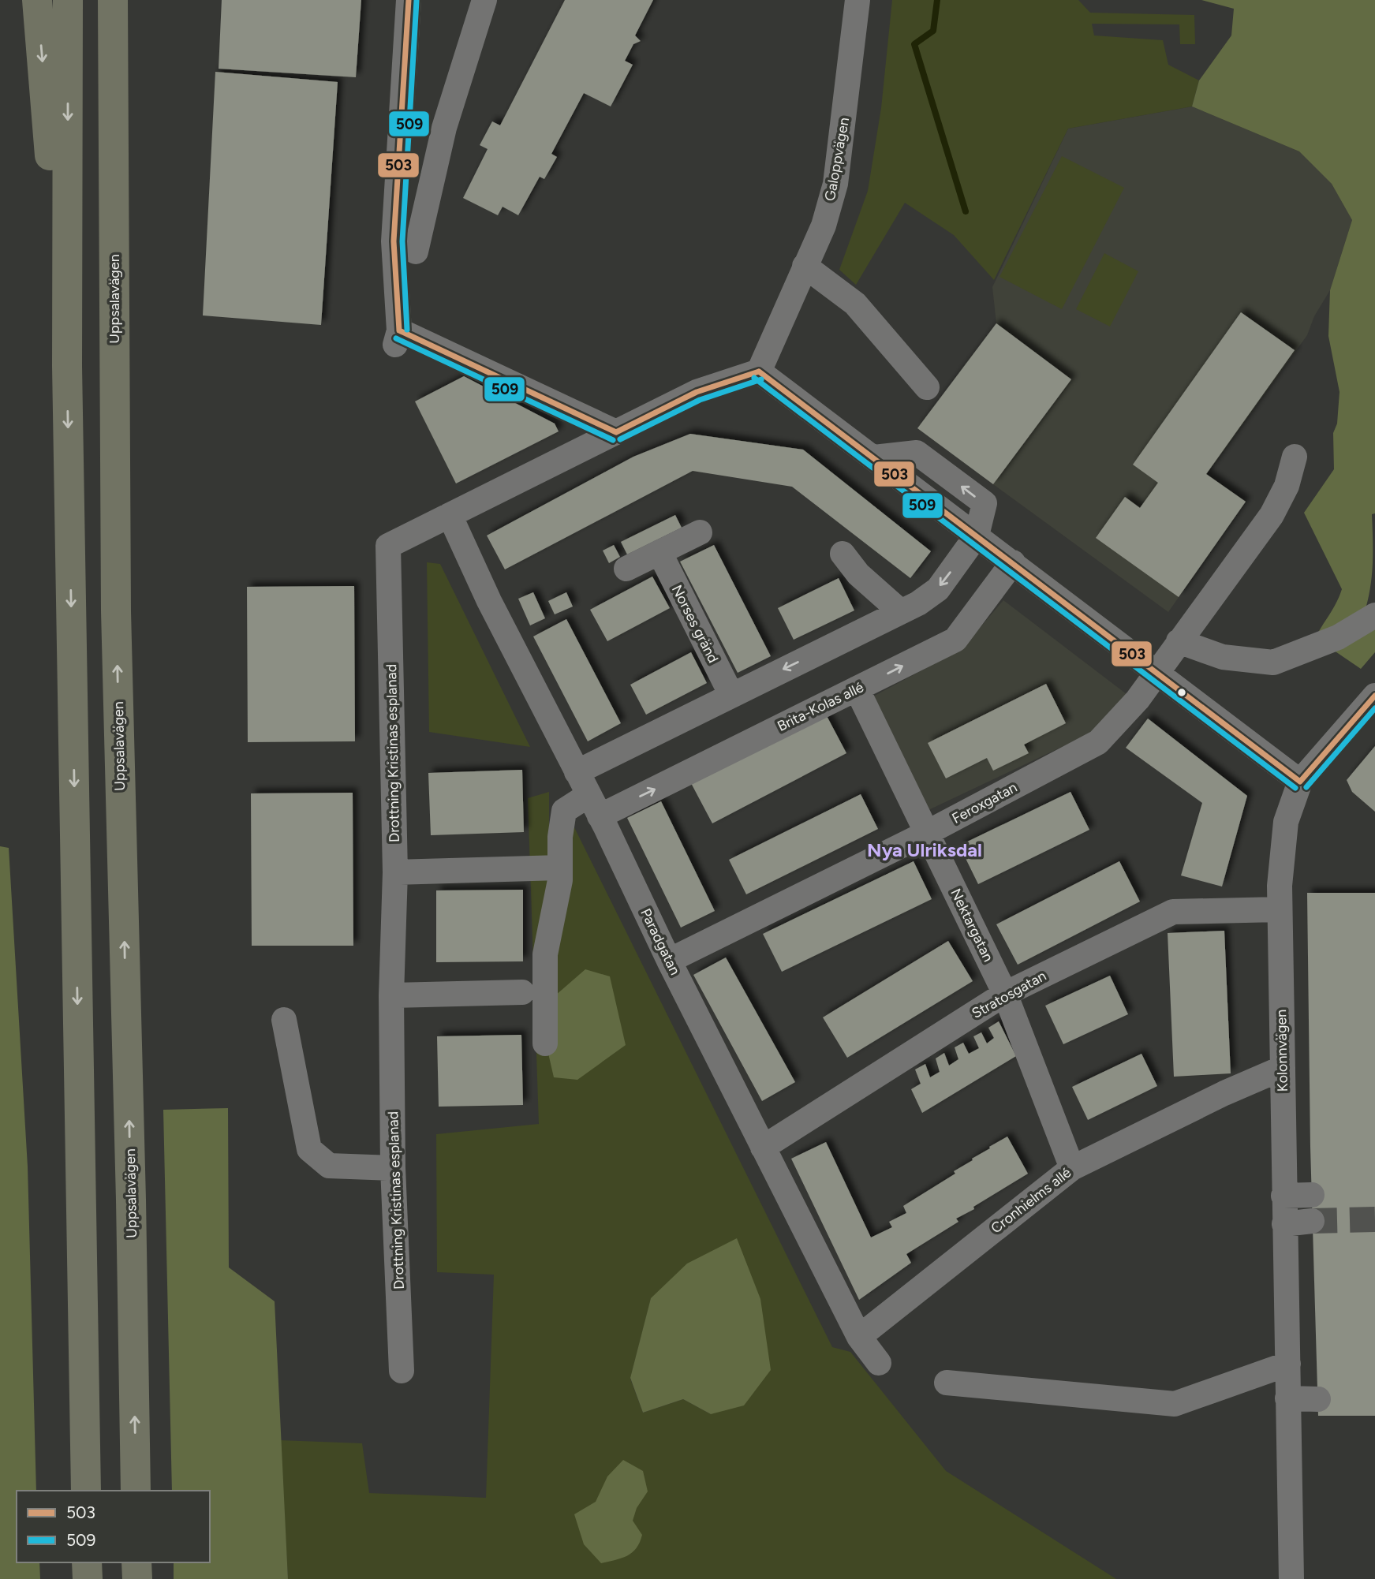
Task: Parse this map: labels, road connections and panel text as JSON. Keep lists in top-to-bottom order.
{
  "streets": {
    "highway": ["Uppsalavägen"],
    "street": [
      "Galoppvägen",
      "Norses gränd",
      "Brita-Kolas allé",
      "Drottning Kristinas esplanad",
      "Feroxgatan",
      "Nektargatan",
      "Paradgatan",
      "Stratosgatan",
      "Kolonnvägen",
      "Cronhielms allé"
    ]
  },
  "crossings": [
    ["Galoppvägen", "Drottning Kristinas esplanad"],
    ["Brita-Kolas allé", "Nektargatan"],
    ["Brita-Kolas allé", "Paradgatan"],
    ["Drottning Kristinas esplanad", "Paradgatan"],
    ["Feroxgatan", "Nektargatan"],
    ["Feroxgatan", "Paradgatan"],
    ["Nektargatan", "Stratosgatan"],
    ["Nektargatan", "Cronhielms allé"],
    ["Paradgatan", "Stratosgatan"],
    ["Paradgatan", "Cronhielms allé"],
    ["Stratosgatan", "Kolonnvägen"],
    ["Kolonnvägen", "Cronhielms allé"]
  ],
  "districts": ["Nya Ulriksdal"],
  "lines": ["transit line 503", "transit line 509"],
  "legend": ["503", "509"]
}
